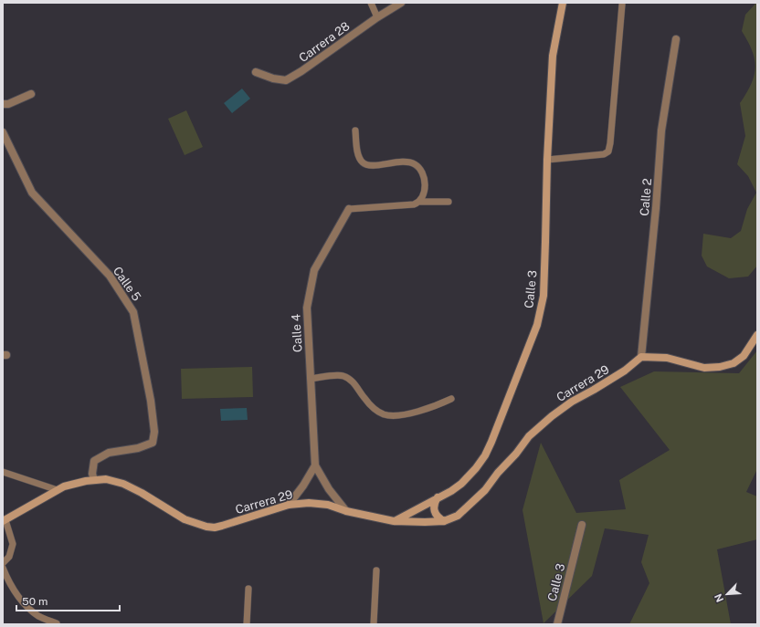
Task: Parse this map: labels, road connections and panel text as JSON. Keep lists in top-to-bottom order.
{
  "streets": {
    "street": [
      "Carrera 28",
      "Calle 2",
      "Calle 5",
      "Calle 3",
      "Calle 4",
      "Carrera 29"
    ]
  },
  "crossings": [
    ["Calle 2", "Carrera 29"],
    ["Calle 5", "Carrera 29"],
    ["Calle 3", "Carrera 29"],
    ["Calle 4", "Carrera 29"]
  ],
  "scale_bar": "50 m",
  "north": "bottom left"
}
